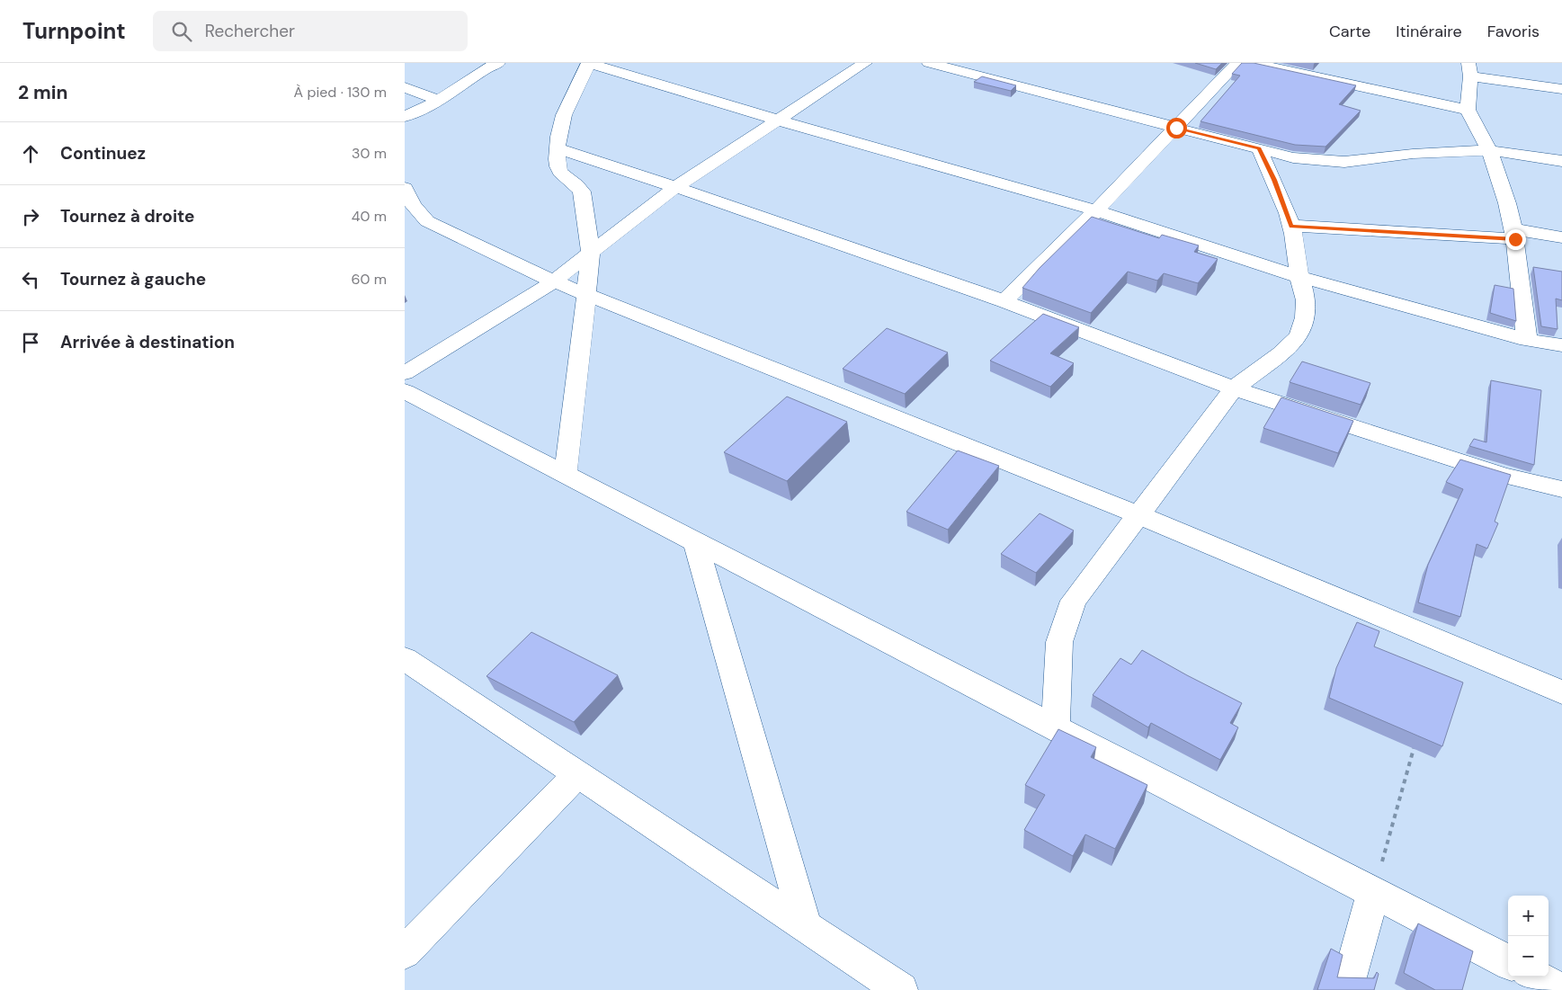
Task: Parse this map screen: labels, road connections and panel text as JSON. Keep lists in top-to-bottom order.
{
  "page": {
    "header": "Turnpoint",
    "search": "Rechercher",
    "nav": ["Carte", "Itinéraire", "Favoris"],
    "heading": ["2 min", "À pied · 130 m"],
    "list": [
      ["Continuez", "30 m"],
      ["Tournez à droite", "40 m"],
      ["Tournez à gauche", "60 m"],
      "Arrivée à destination"
    ],
    "map_buttons": ["+", "−"]
  }
}
